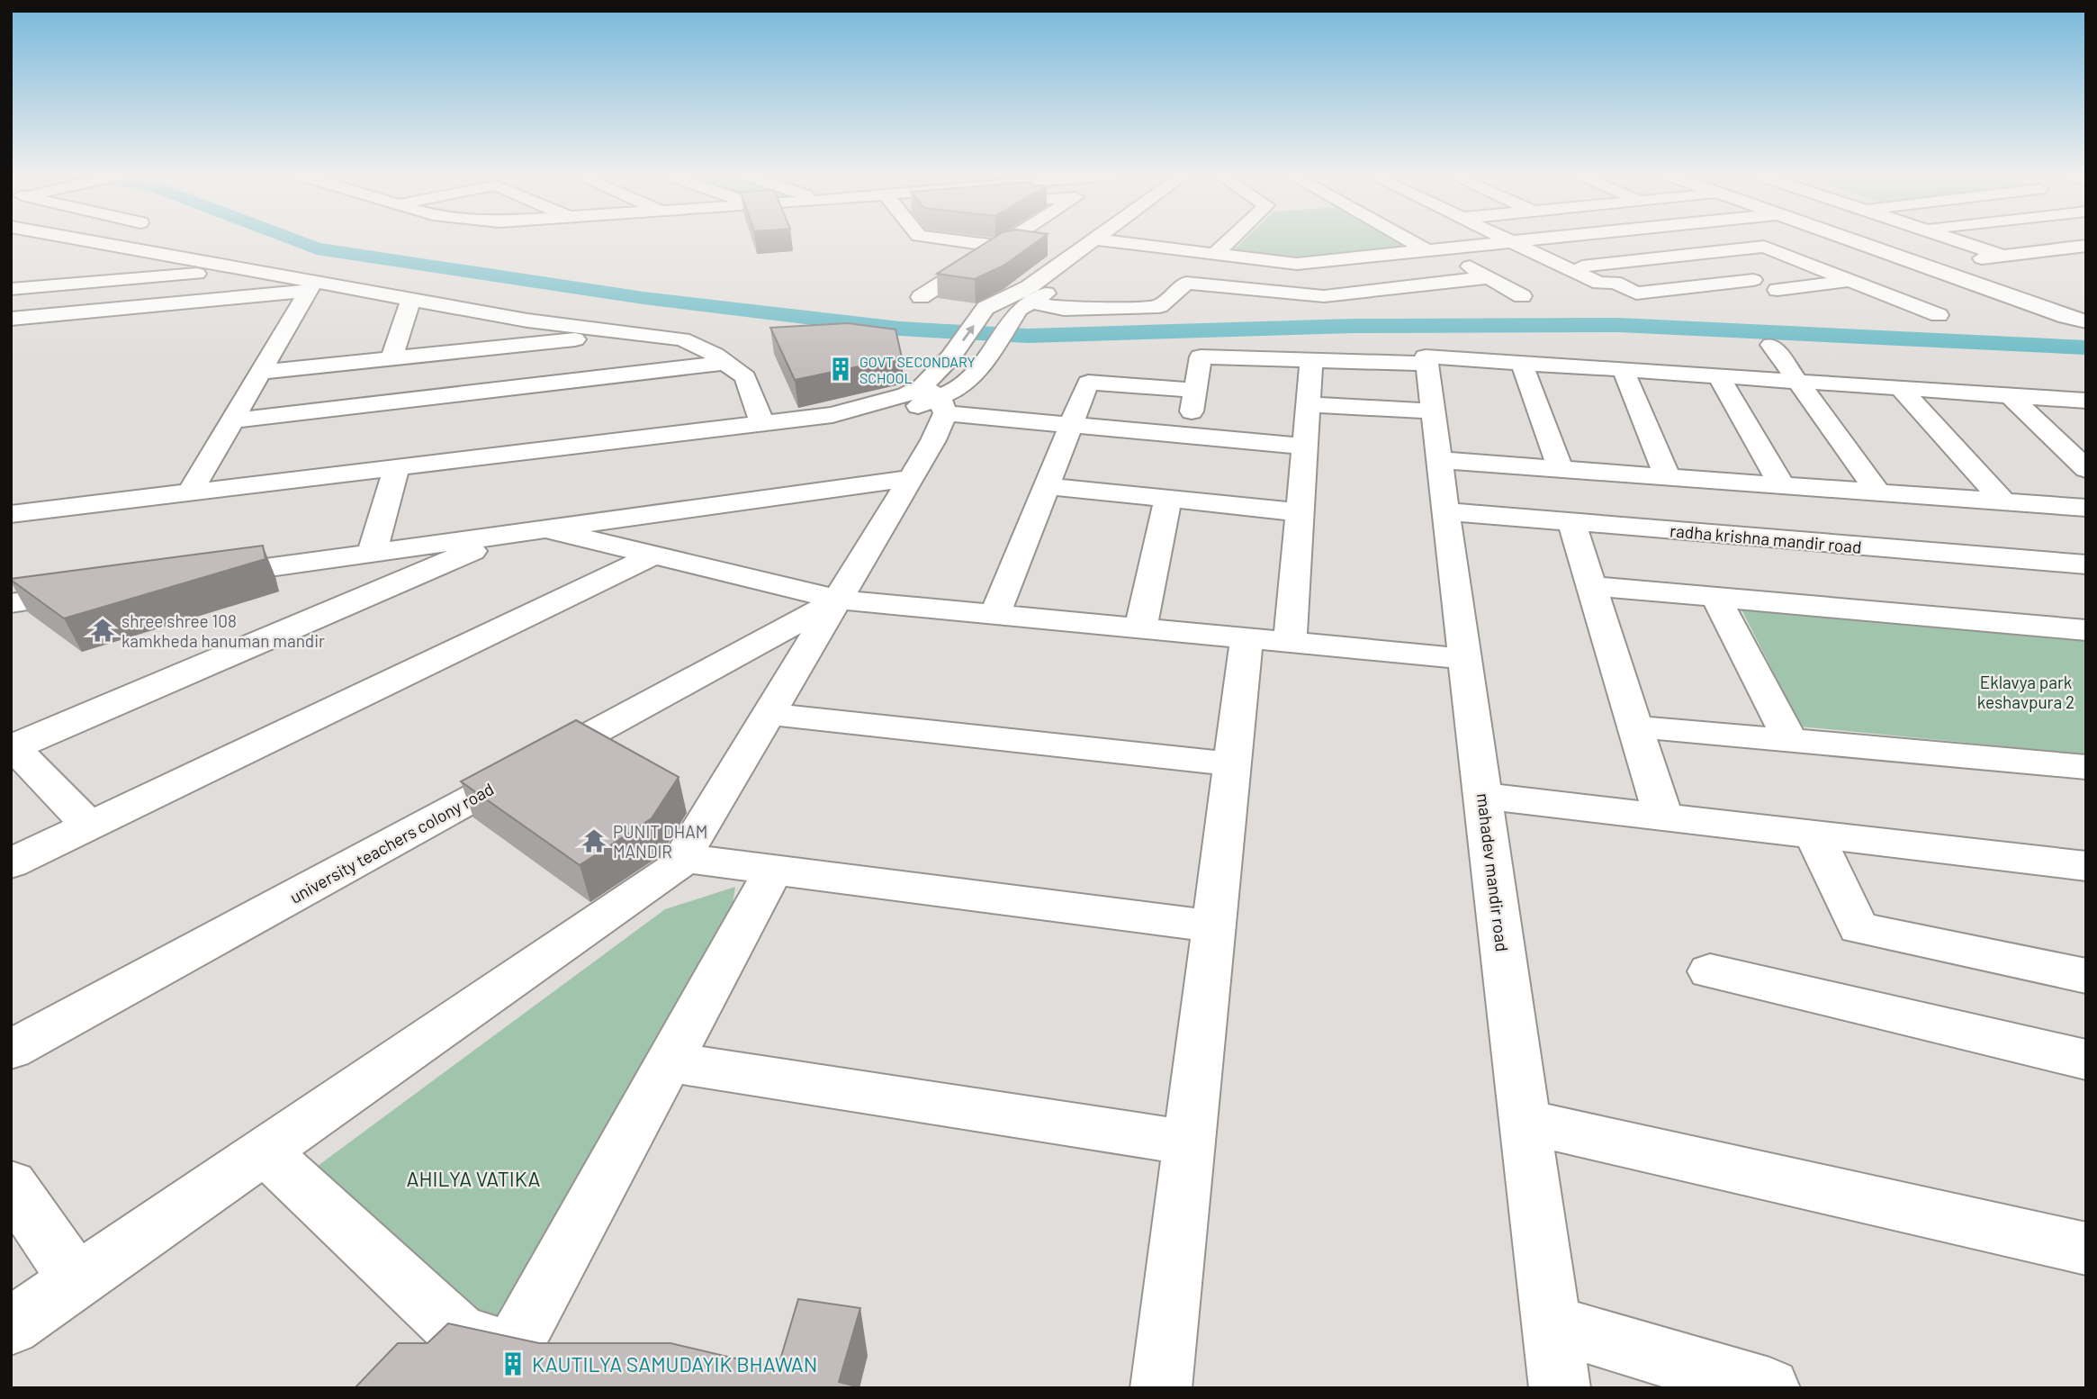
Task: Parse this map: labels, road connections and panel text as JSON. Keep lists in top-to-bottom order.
{
  "streets": {
    "street": ["radha krishna mandir road", "university teachers colony road", "mahadev mandir road"]
  },
  "crossings": [
    ["radha krishna mandir road", "mahadev mandir road"]
  ],
  "parks": ["Eklavya park keshavpura 2", "AHILYA VATIKA"],
  "places": {
    "building": ["GOVT SECONDARY SCHOOL", "KAUTILYA SAMUDAYIK BHAWAN"],
    "temple": ["shree shree 108 kamkheda hanuman mandir", "PUNIT DHAM MANDIR"]
  }
}
